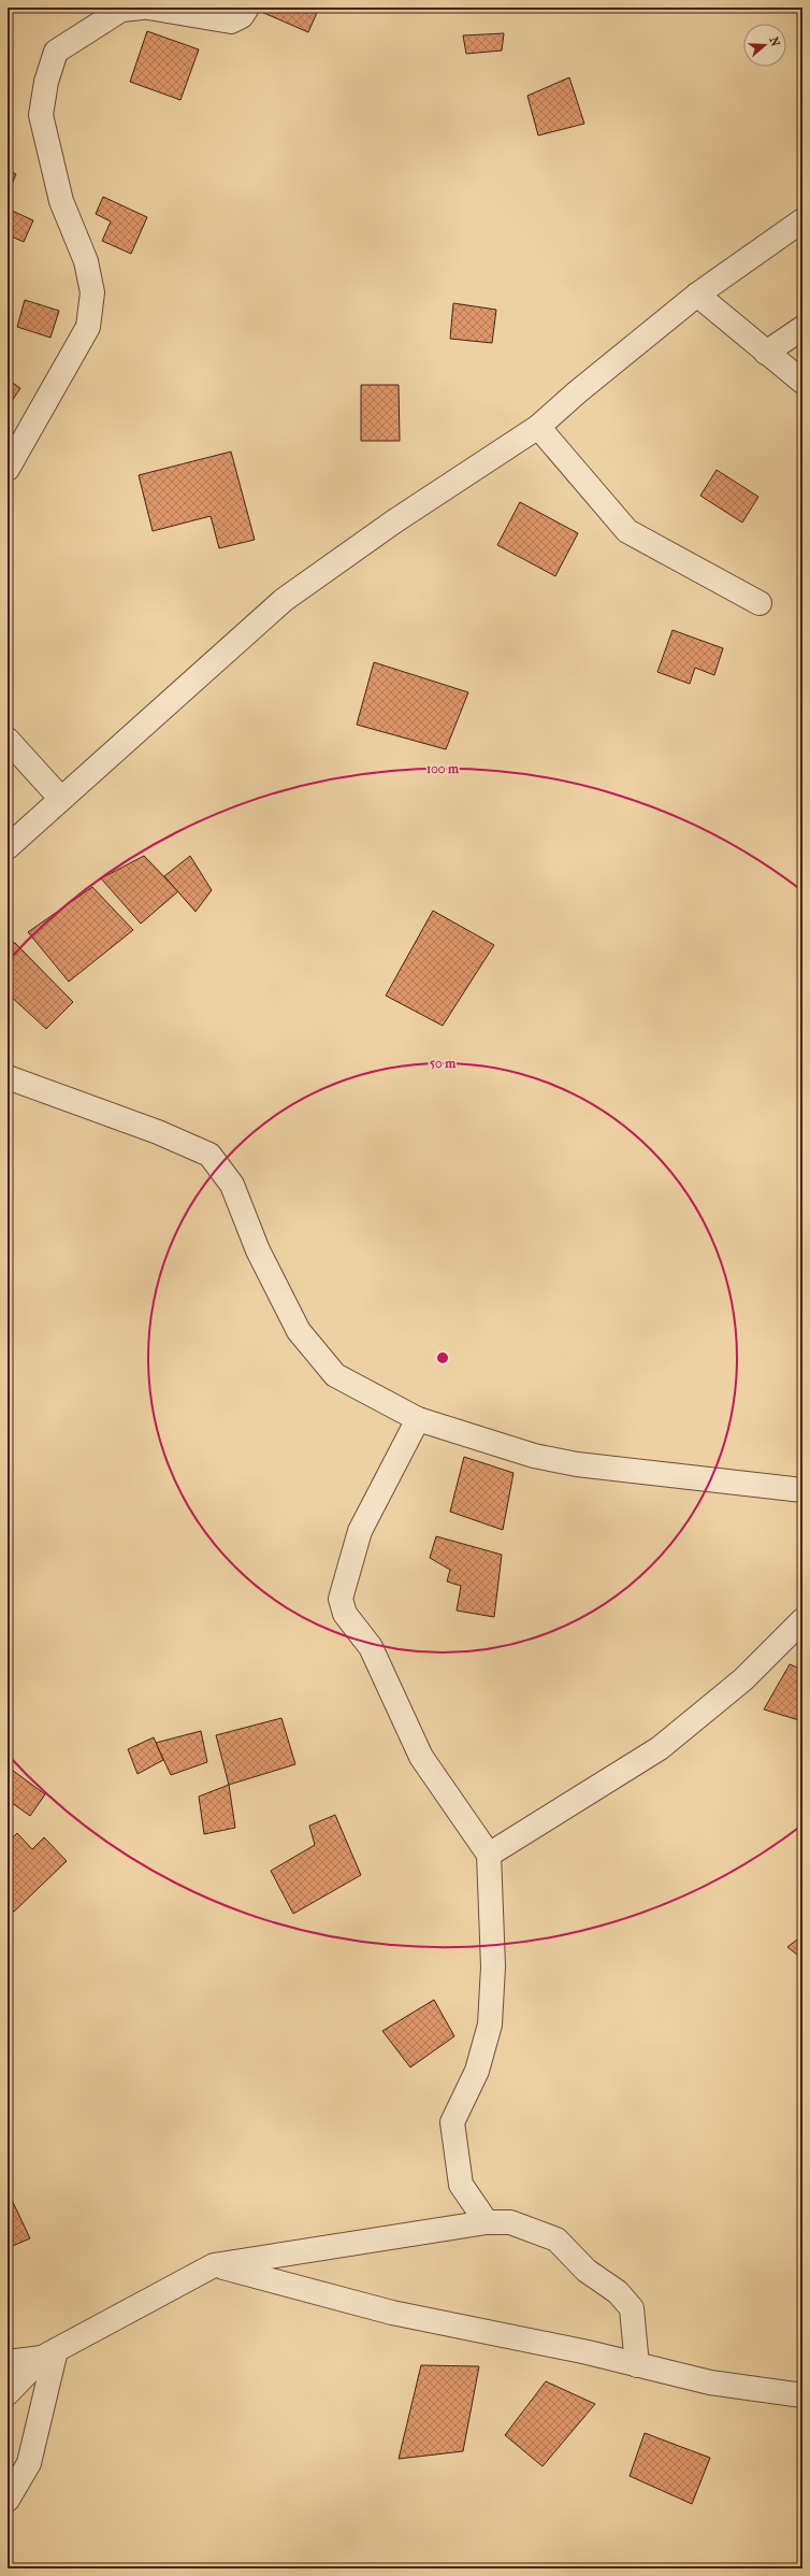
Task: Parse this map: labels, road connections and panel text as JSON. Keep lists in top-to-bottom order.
{
  "north": "right",
  "rings": ["100 m", "50 m"]
}
